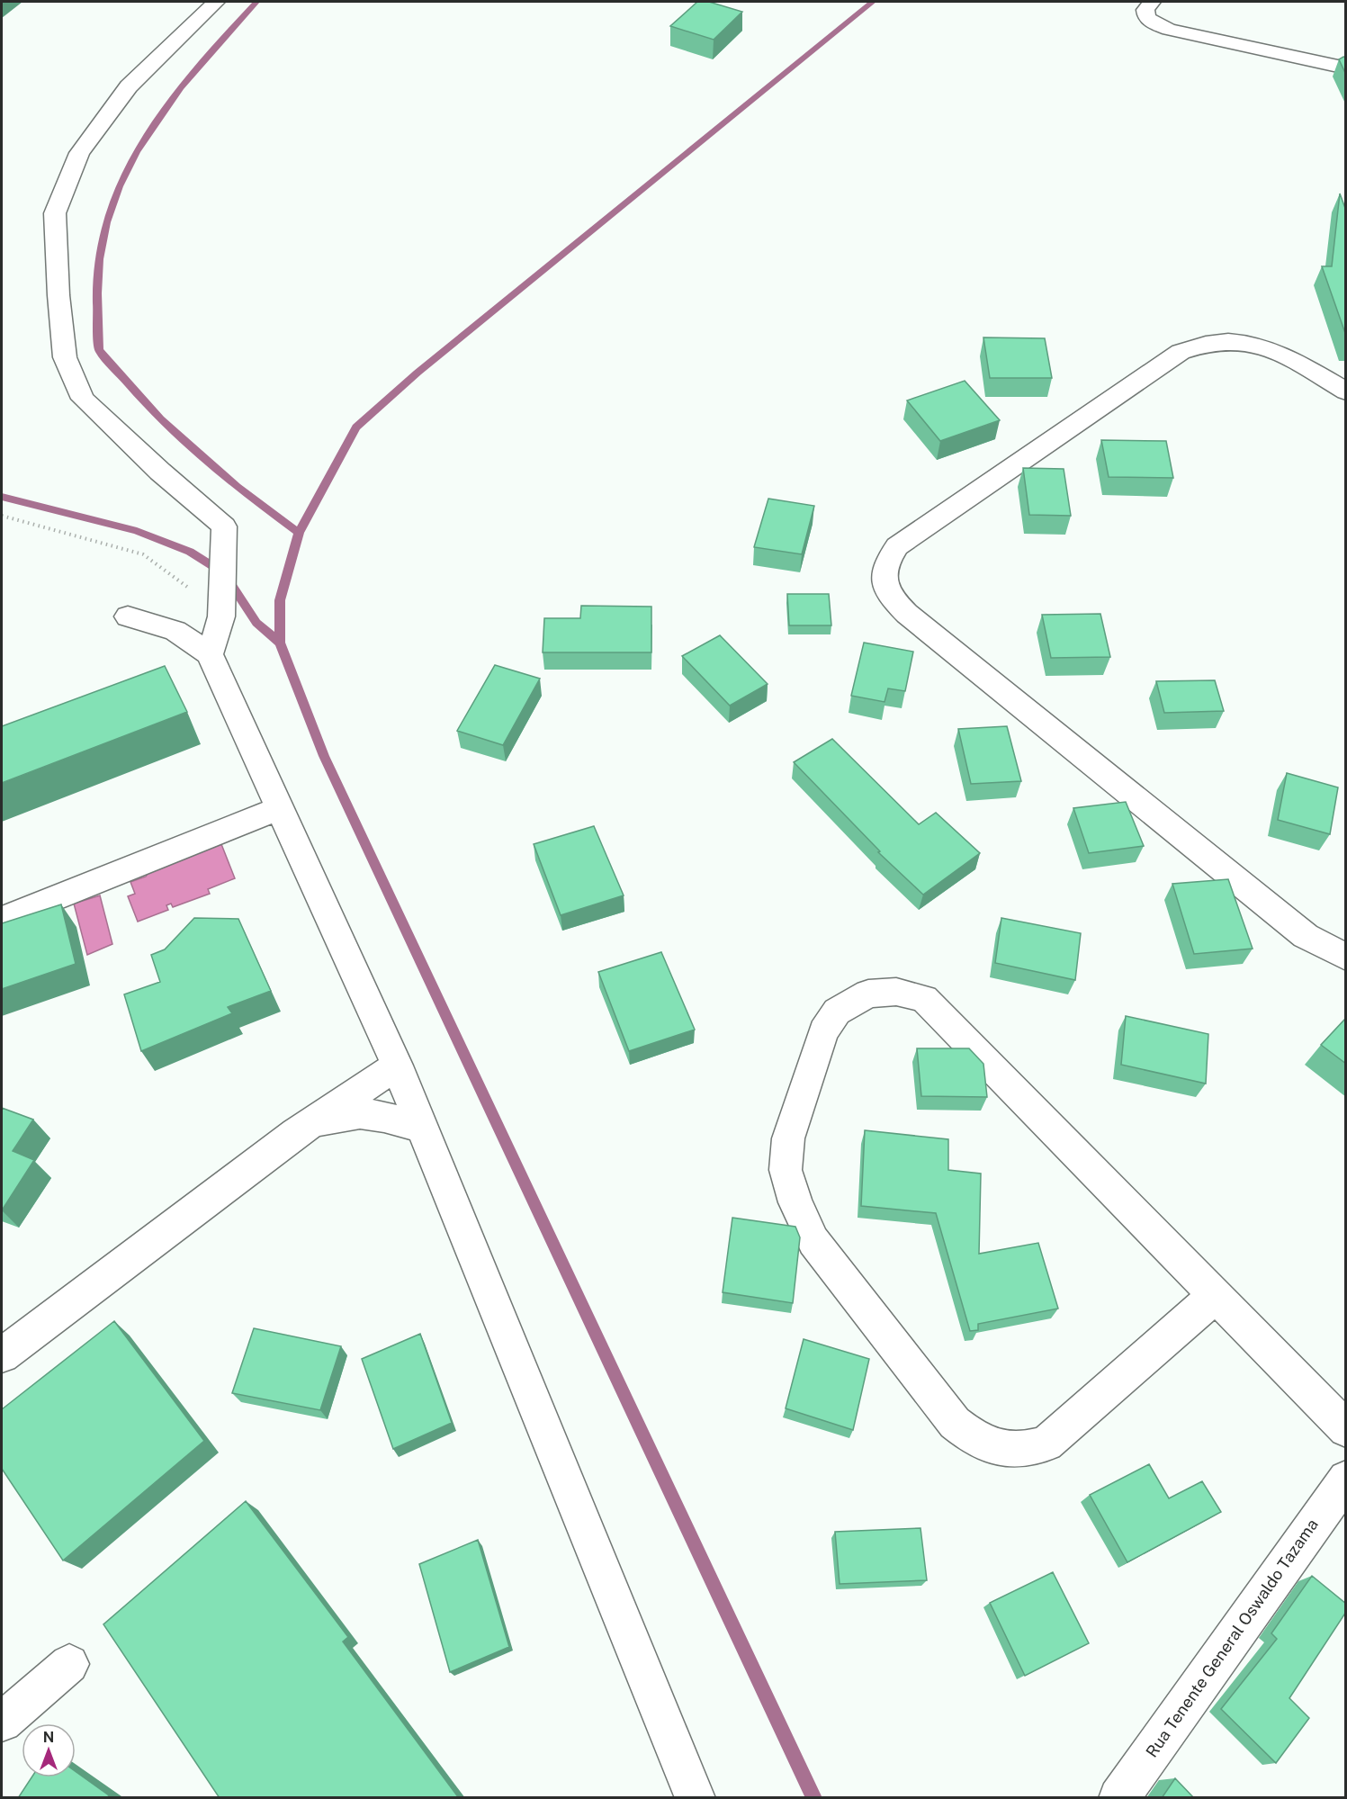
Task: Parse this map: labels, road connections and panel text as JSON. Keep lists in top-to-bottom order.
{
  "streets": {
    "street": ["Rua Tenente General Oswaldo Tazama"]
  },
  "north": "top"
}
